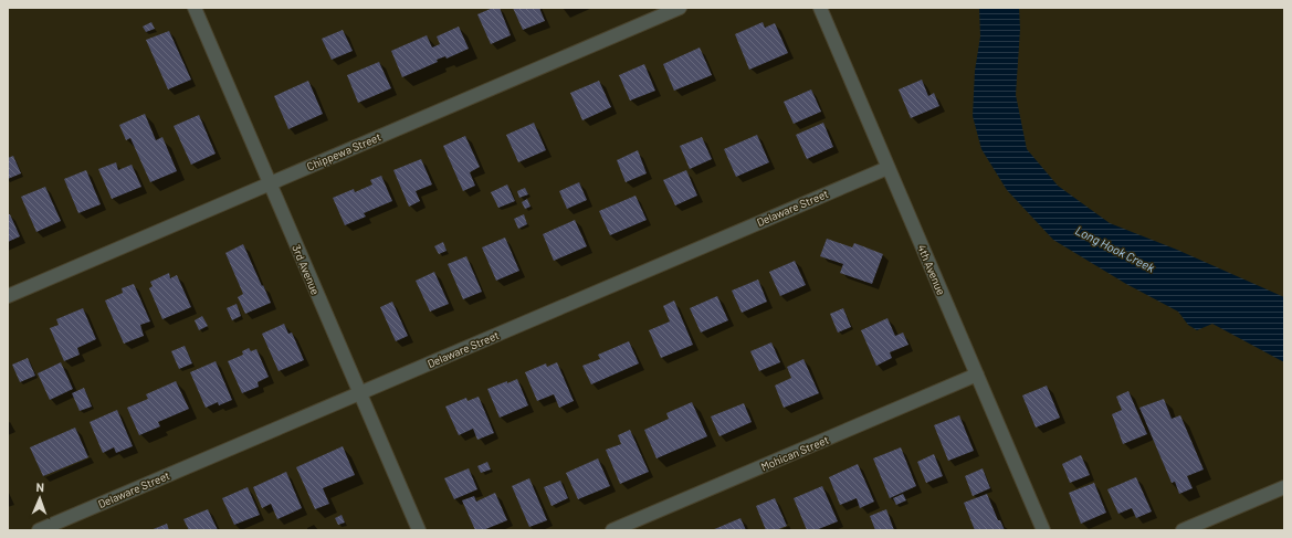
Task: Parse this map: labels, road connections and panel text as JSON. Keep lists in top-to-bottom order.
{
  "streets": {
    "street": [
      "Chippewa Street",
      "Delaware Street",
      "3rd Avenue",
      "4th Avenue",
      "Mohican Street"
    ]
  },
  "crossings": [
    ["Chippewa Street", "3rd Avenue"],
    ["Delaware Street", "3rd Avenue"],
    ["Delaware Street", "4th Avenue"],
    ["4th Avenue", "Mohican Street"]
  ],
  "water": ["Long Hook Creek"],
  "north": "top"
}
